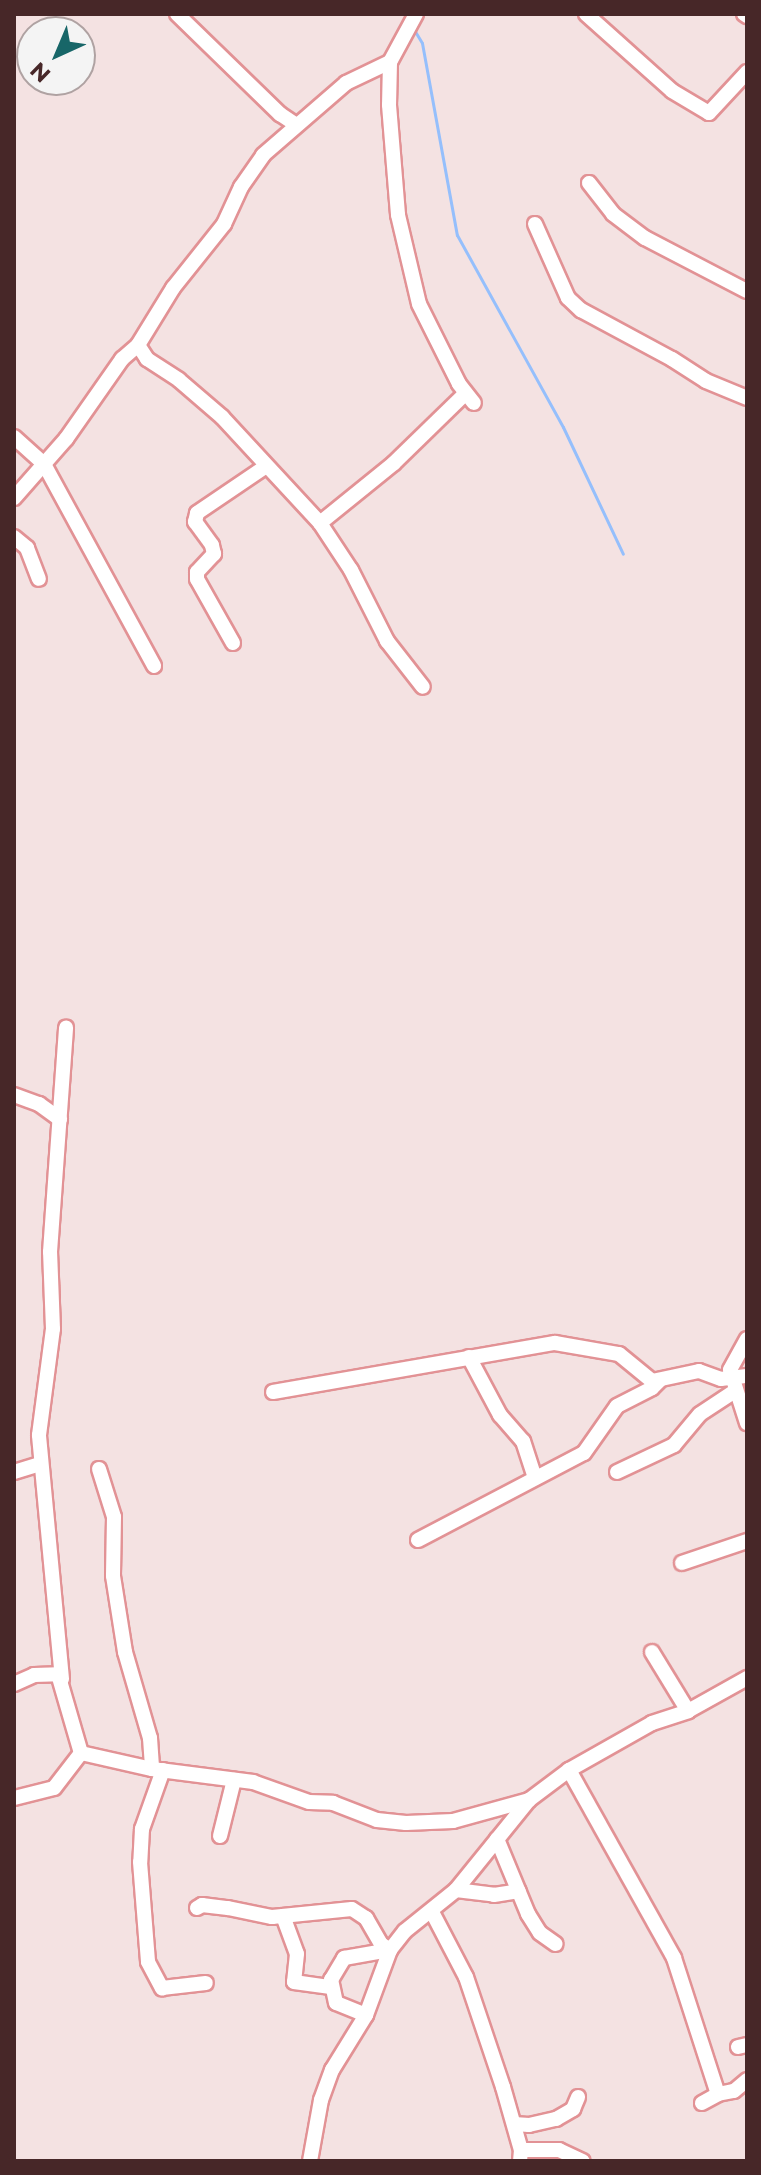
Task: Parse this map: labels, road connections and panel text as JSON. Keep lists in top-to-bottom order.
{
  "north": "bottom left"
}
